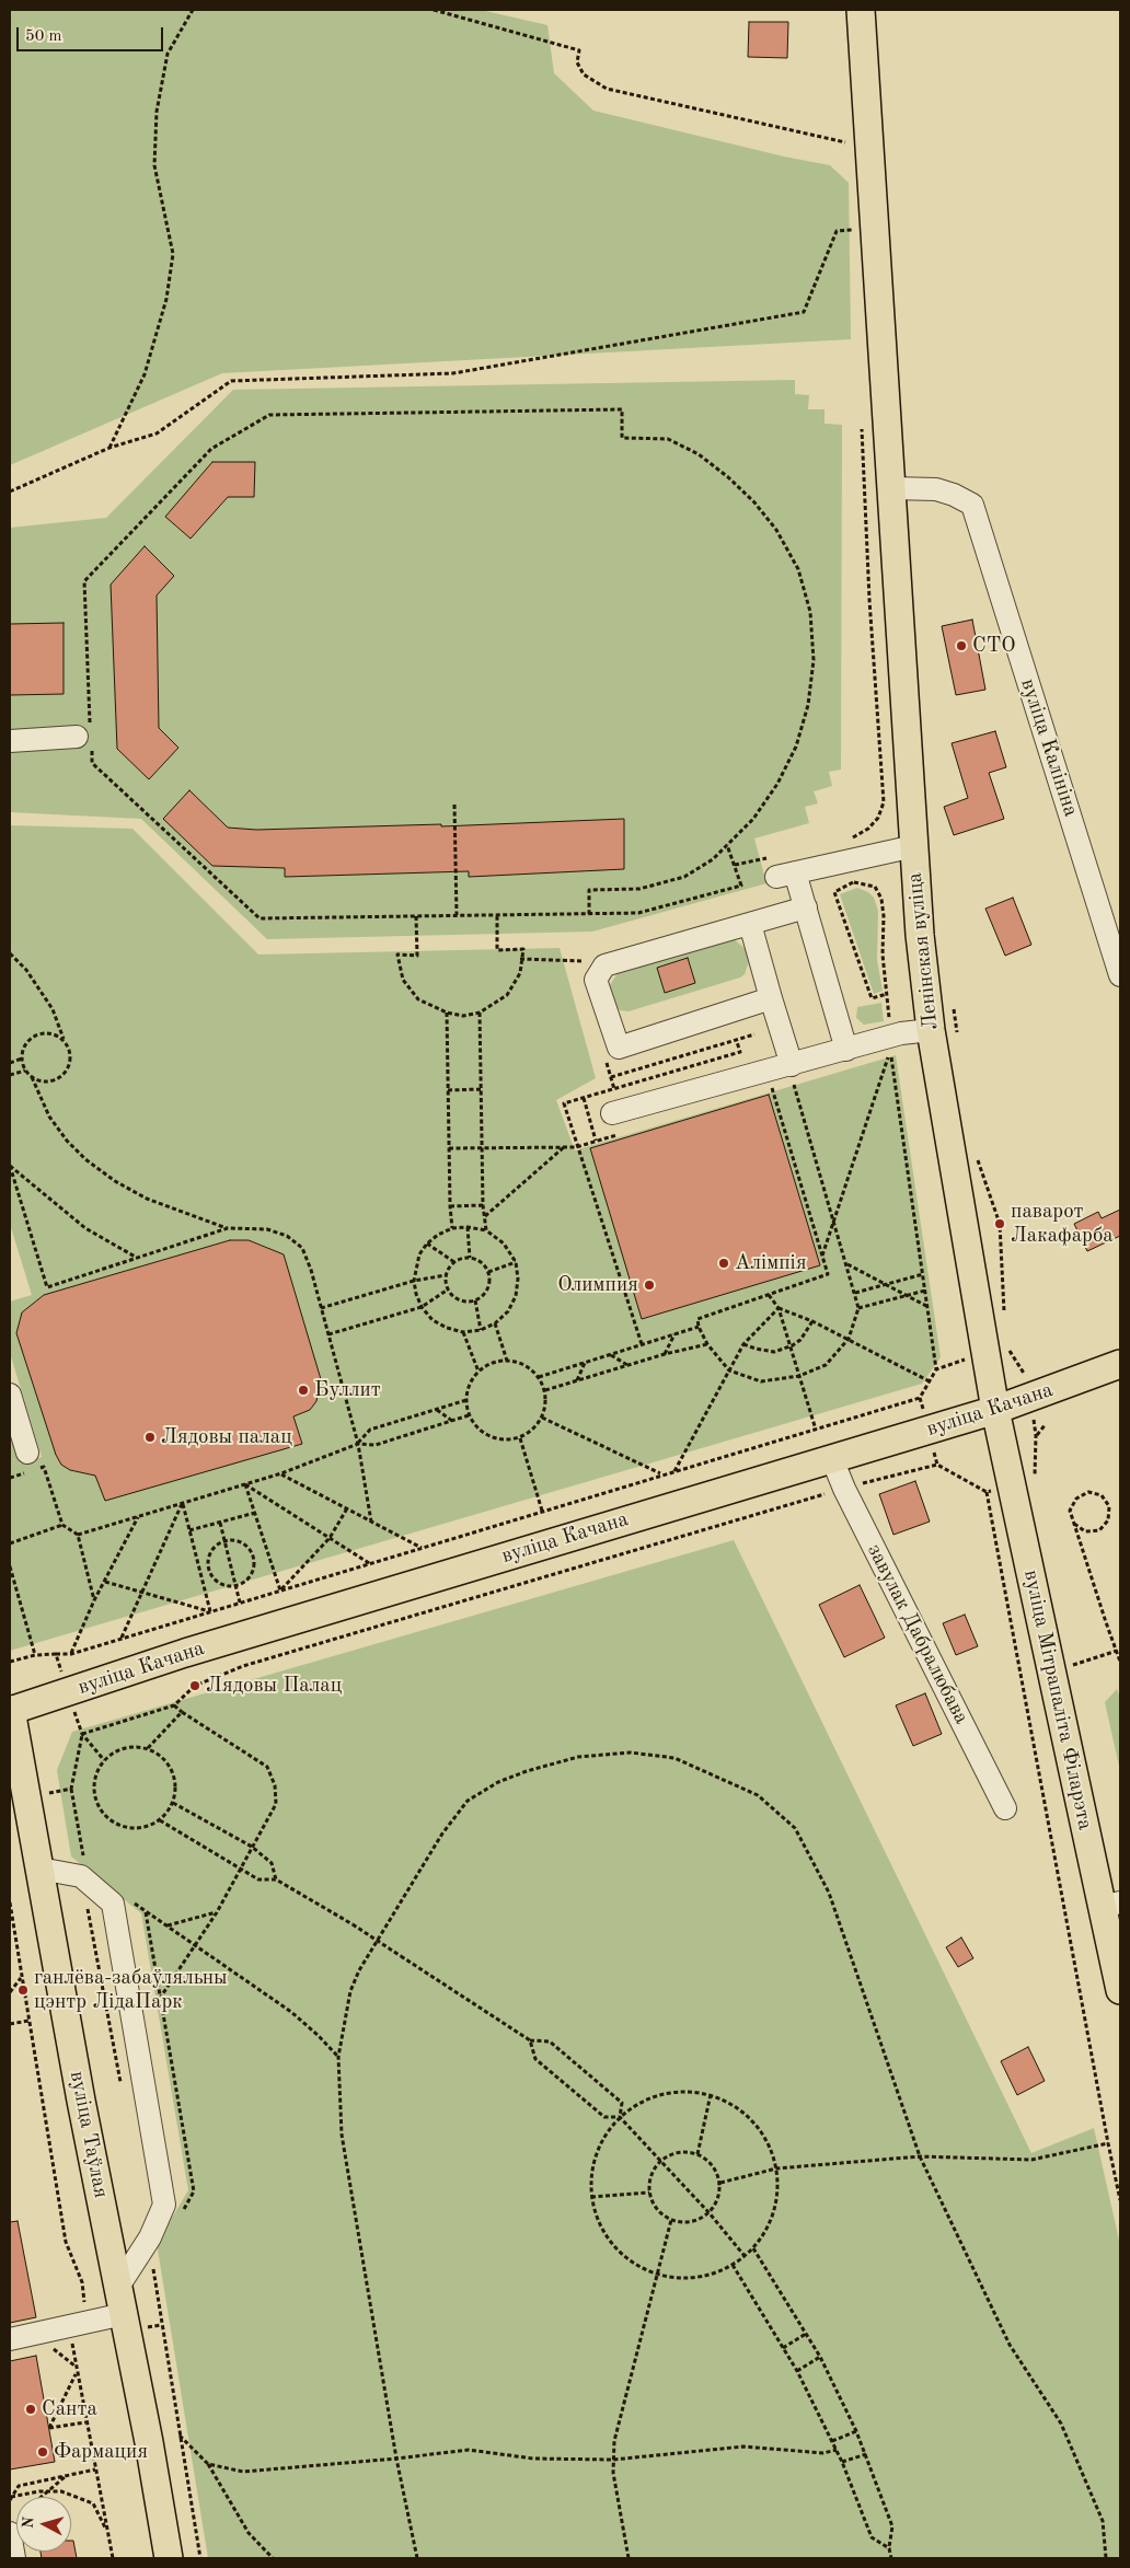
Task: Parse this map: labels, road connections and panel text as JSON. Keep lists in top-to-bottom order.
{
  "streets": {
    "main road": [
      "Ленінская вуліца",
      "вуліца Качана",
      "вуліца Мітрапаліта Філарэта",
      "вуліца Таўлая"
    ],
    "street": ["вуліца Калініна", "завулак Дабралюбава"]
  },
  "crossings": [
    ["вуліца Калініна", "Ленінская вуліца"],
    ["Ленінская вуліца", "вуліца Качана"],
    ["Ленінская вуліца", "вуліца Мітрапаліта Філарэта"],
    ["вуліца Качана", "завулак Дабралюбава"],
    ["вуліца Качана", "вуліца Мітрапаліта Філарэта"],
    ["вуліца Качана", "вуліца Таўлая"]
  ],
  "places": [
    "СТО",
    "паварот Лакафарба",
    "Алімпія",
    "Олимпия",
    "Буллит",
    "Лядовы палац",
    "Лядовы Палац",
    "ганлёва-забаўляльны цэнтр ЛідаПарк",
    "Санта",
    "Фармация"
  ],
  "scale_bar": "50 m",
  "north": "left"
}
